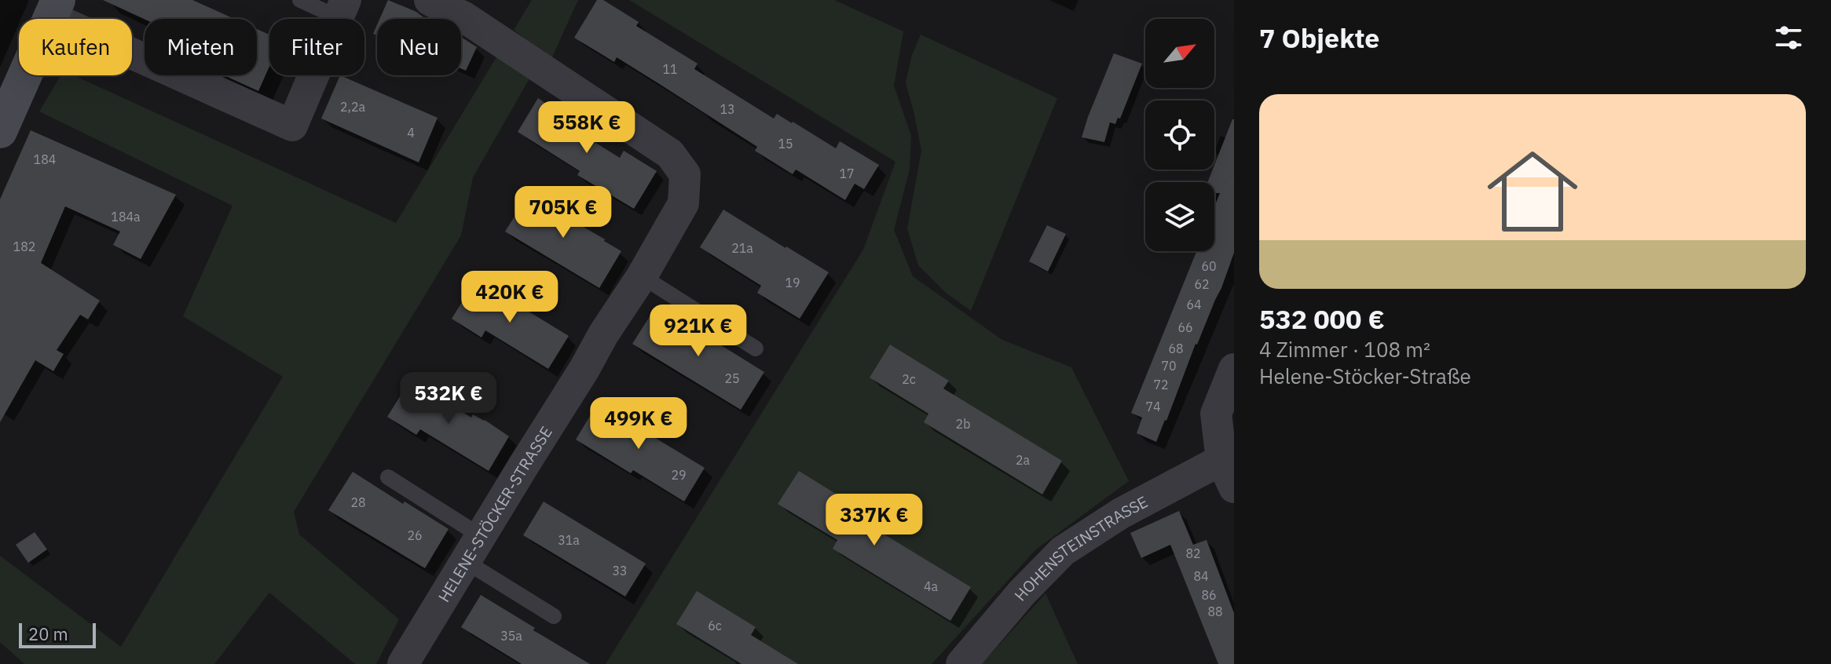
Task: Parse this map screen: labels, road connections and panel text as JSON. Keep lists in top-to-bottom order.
{
  "streets": {
    "street": ["HELENE-STÖCKER-STRASSE", "HOHENSTEINSTRASSE"]
  },
  "house_numbers": [
    "11",
    "2,2a",
    "13",
    "4",
    "15",
    "184",
    "17",
    "184a",
    "182",
    "21a",
    "60",
    "19",
    "62",
    "64",
    "66",
    "68",
    "70",
    "25",
    "2c",
    "72",
    "74",
    "2b",
    "2a",
    "29",
    "28",
    "26",
    "31a",
    "82",
    "33",
    "84",
    "4a",
    "86",
    "88",
    "6c",
    "35a"
  ],
  "scale_bar": "20 m",
  "north": "top right",
  "page": {
    "heading": "7 Objekte",
    "chip": [
      "Kaufen",
      "Mieten",
      "Filter",
      "Neu"
    ],
    "list": [
      {
        "name": "532 000 €",
        "note": "4 Zimmer · 108 m² · Helene-Stöcker-Straße"
      }
    ],
    "price": [
      "558K €",
      "705K €",
      "420K €",
      "921K €",
      "532K €",
      "499K €",
      "337K €"
    ],
    "scale": "20 m"
  }
}
